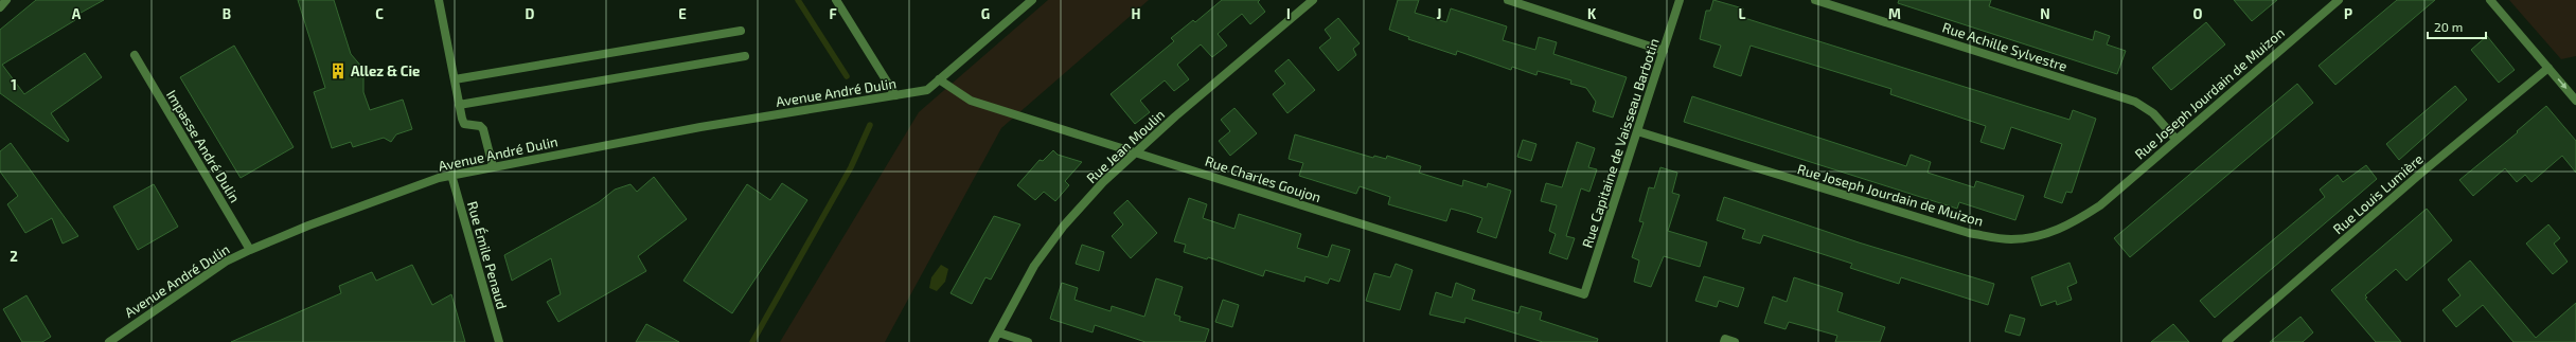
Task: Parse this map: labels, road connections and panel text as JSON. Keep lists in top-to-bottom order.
{
  "streets": {
    "street": [
      "Rue Achille Sylvestre",
      "Avenue André Dulin",
      "Rue Joseph Jourdain de Muizon",
      "Rue Capitaine de Vaisseau Barbotin",
      "Impasse André Dulin",
      "Rue Jean Moulin",
      "Rue Charles Goujon",
      "Rue Louis Lumière",
      "Rue Émile Penaud"
    ]
  },
  "crossings": [
    ["Rue Achille Sylvestre", "Rue Joseph Jourdain de Muizon"],
    ["Avenue André Dulin", "Impasse André Dulin"],
    ["Avenue André Dulin", "Rue Charles Goujon"],
    ["Avenue André Dulin", "Rue Émile Penaud"],
    ["Rue Joseph Jourdain de Muizon", "Rue Capitaine de Vaisseau Barbotin"],
    ["Rue Capitaine de Vaisseau Barbotin", "Rue Charles Goujon"],
    ["Rue Jean Moulin", "Rue Charles Goujon"]
  ],
  "places": {
    "building": ["Allez & Cie"]
  },
  "scale_bar": "20 m",
  "grid": {
    "columns": [
      "A",
      "B",
      "C",
      "D",
      "E",
      "F",
      "G",
      "H",
      "I",
      "J",
      "K",
      "L",
      "M",
      "N",
      "O",
      "P"
    ],
    "rows": ["1", "2"]
  }
}
